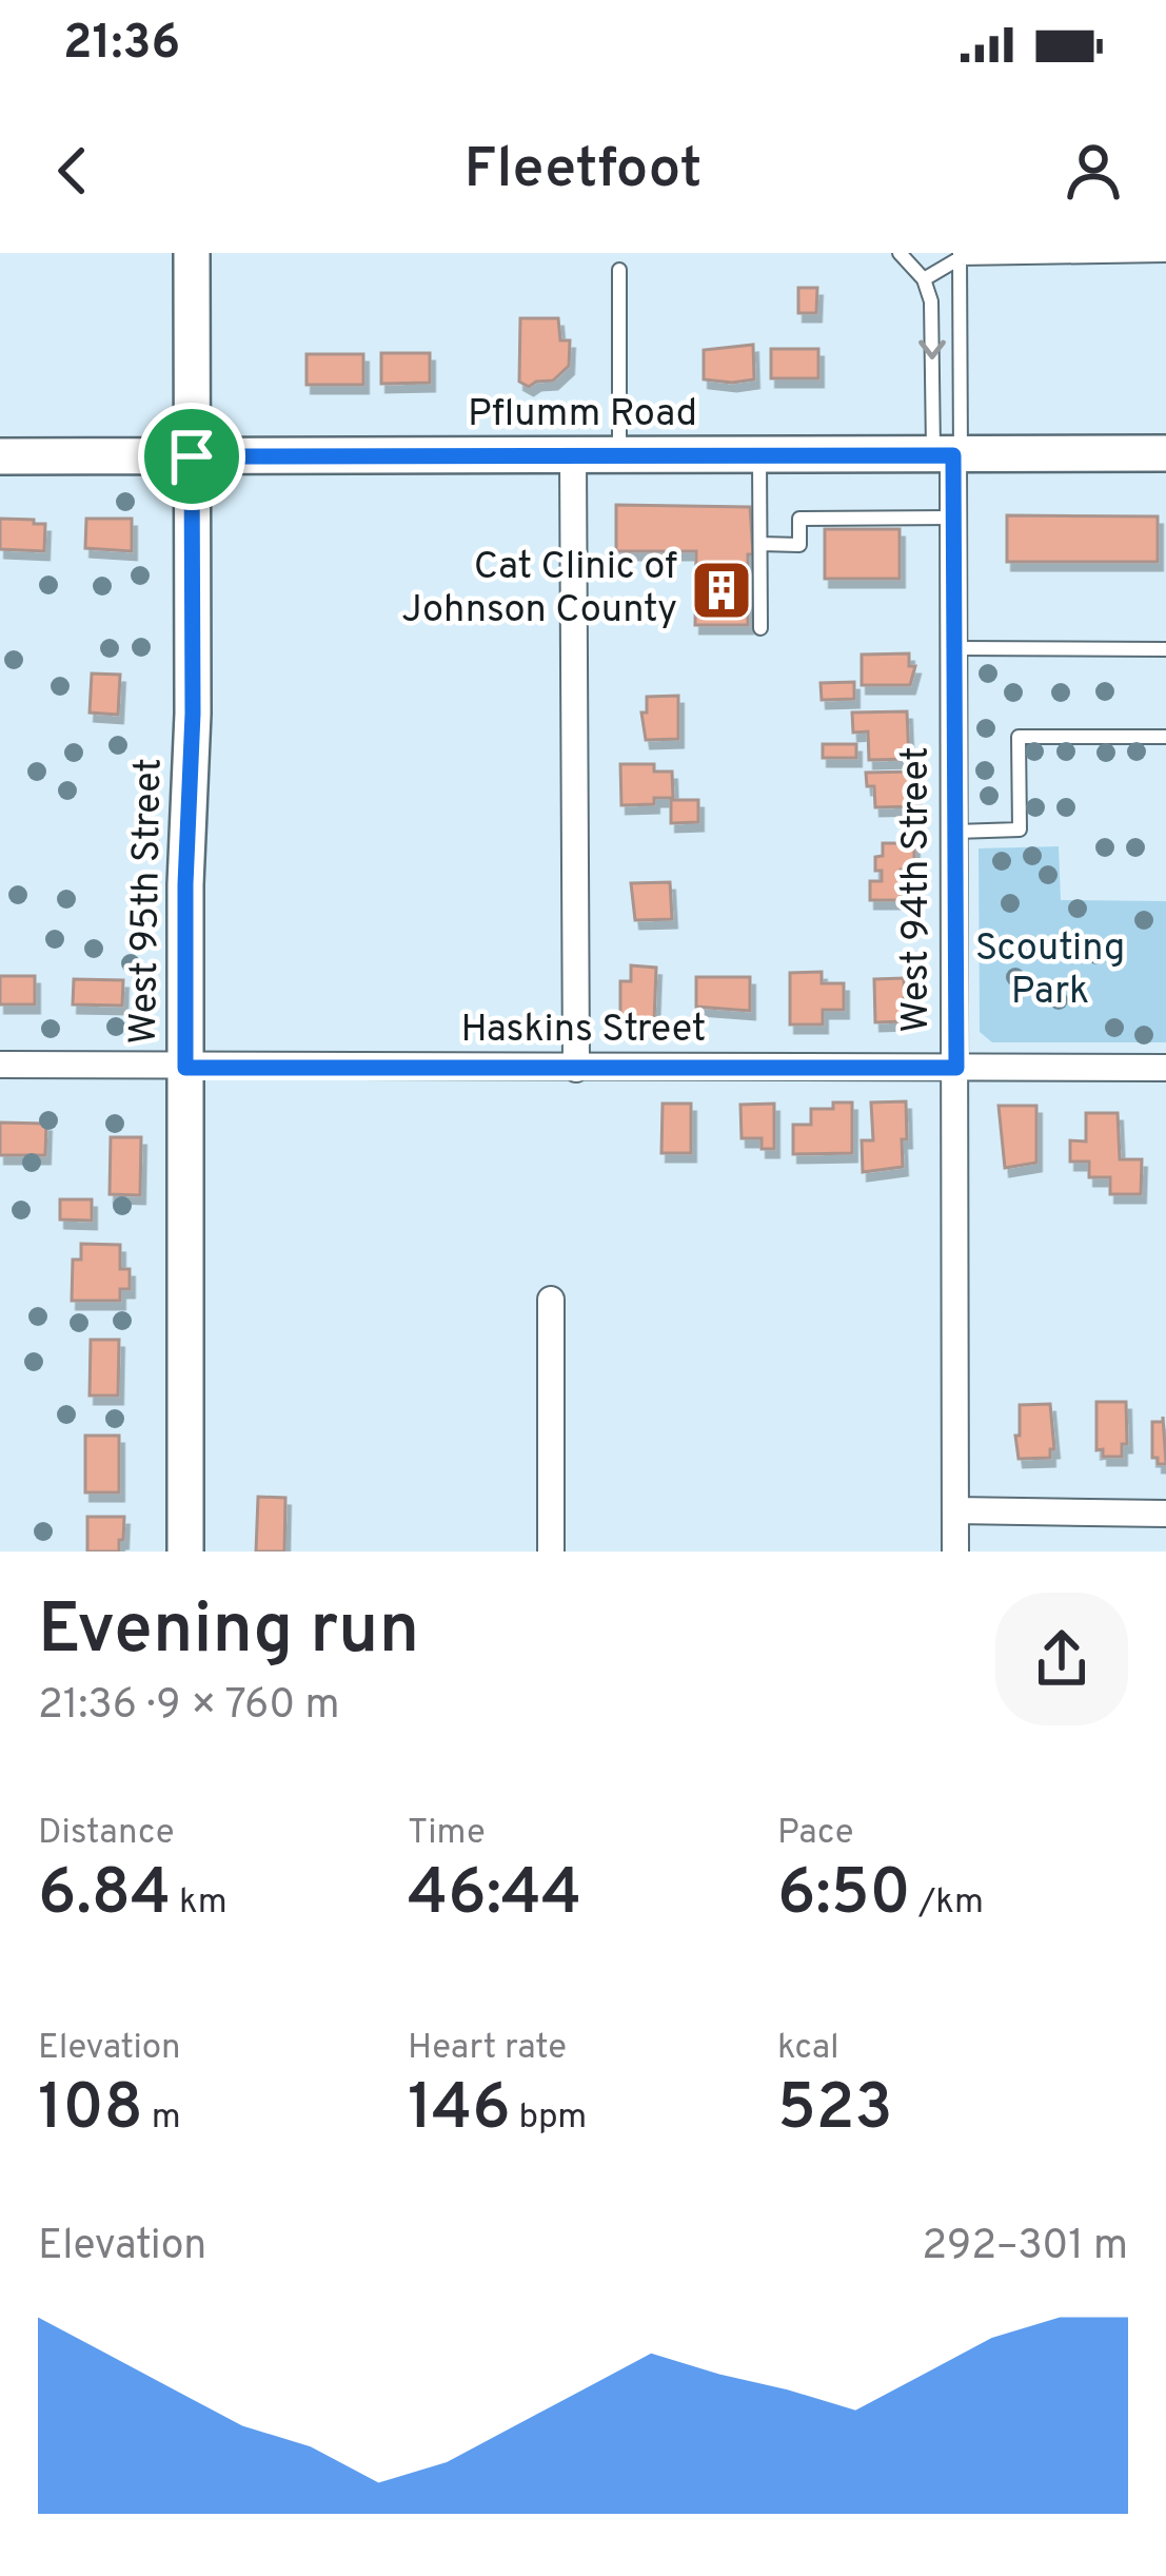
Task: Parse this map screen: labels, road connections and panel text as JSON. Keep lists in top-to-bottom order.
{
  "streets": {
    "main road": ["Pflumm Road", "West 95th Street"],
    "street": ["West 94th Street", "Haskins Street"]
  },
  "crossings": [
    ["Pflumm Road", "West 94th Street"],
    ["Pflumm Road", "West 95th Street"],
    ["West 94th Street", "Haskins Street"],
    ["West 95th Street", "Haskins Street"]
  ],
  "parks": ["Scouting Park"],
  "places": {
    "building": ["Cat Clinic of Johnson County"]
  },
  "page": {
    "status": "21:36",
    "header": "Fleetfoot",
    "heading": ["Evening run", "21:36 · 9 × 760 m"],
    "stats": [
      ["Distance", "6.84 km"],
      ["Time", "46:44"],
      ["Pace", "6:50 /km"],
      ["Elevation", "108 m"],
      ["Heart rate", "146 bpm"],
      ["kcal", "523"]
    ],
    "chart": ["Elevation", "292–301 m"]
  }
}
